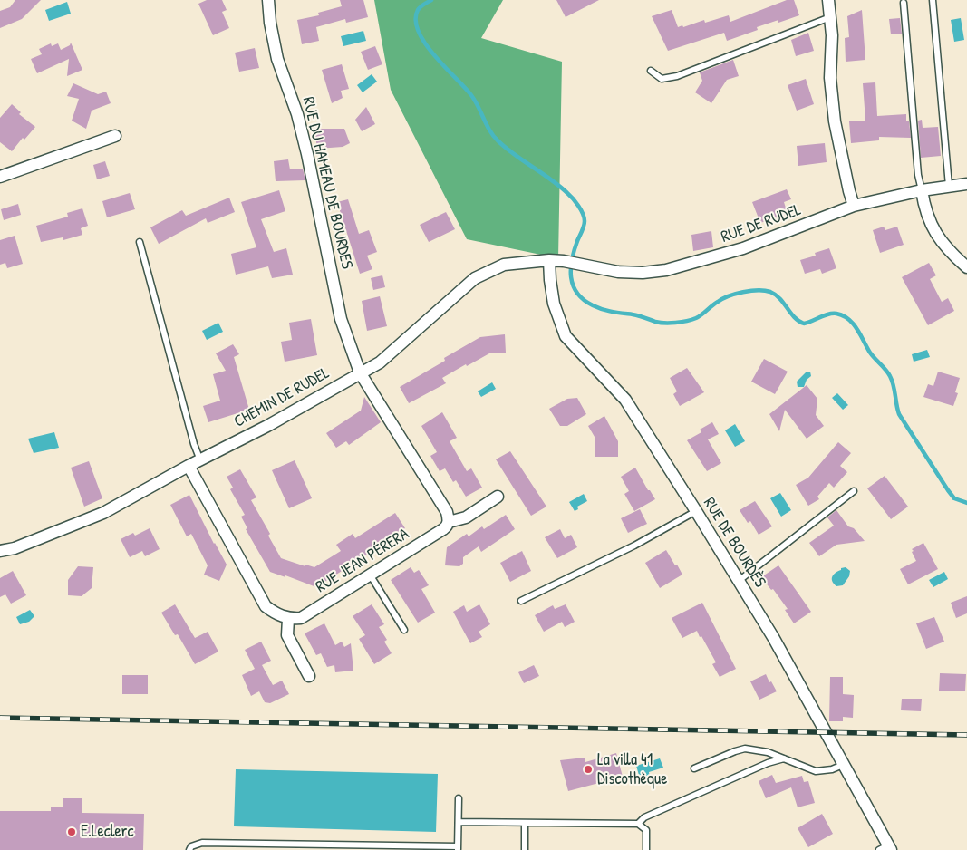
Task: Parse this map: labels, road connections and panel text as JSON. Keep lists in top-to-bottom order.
{
  "streets": {
    "street": [
      "RUE DU HAMEAU DE BOURDES",
      "RUE DE RUDEL",
      "CHEMIN DE RUDEL",
      "RUE DE BOURDÈS",
      "RUE JEAN PÉRERA"
    ]
  },
  "crossings": [
    ["RUE DU HAMEAU DE BOURDES", "CHEMIN DE RUDEL"],
    ["RUE DE RUDEL", "CHEMIN DE RUDEL"],
    ["CHEMIN DE RUDEL", "RUE DE BOURDÈS"]
  ],
  "places": ["La villa 41 Discothèque", "E.Leclerc"]
}
